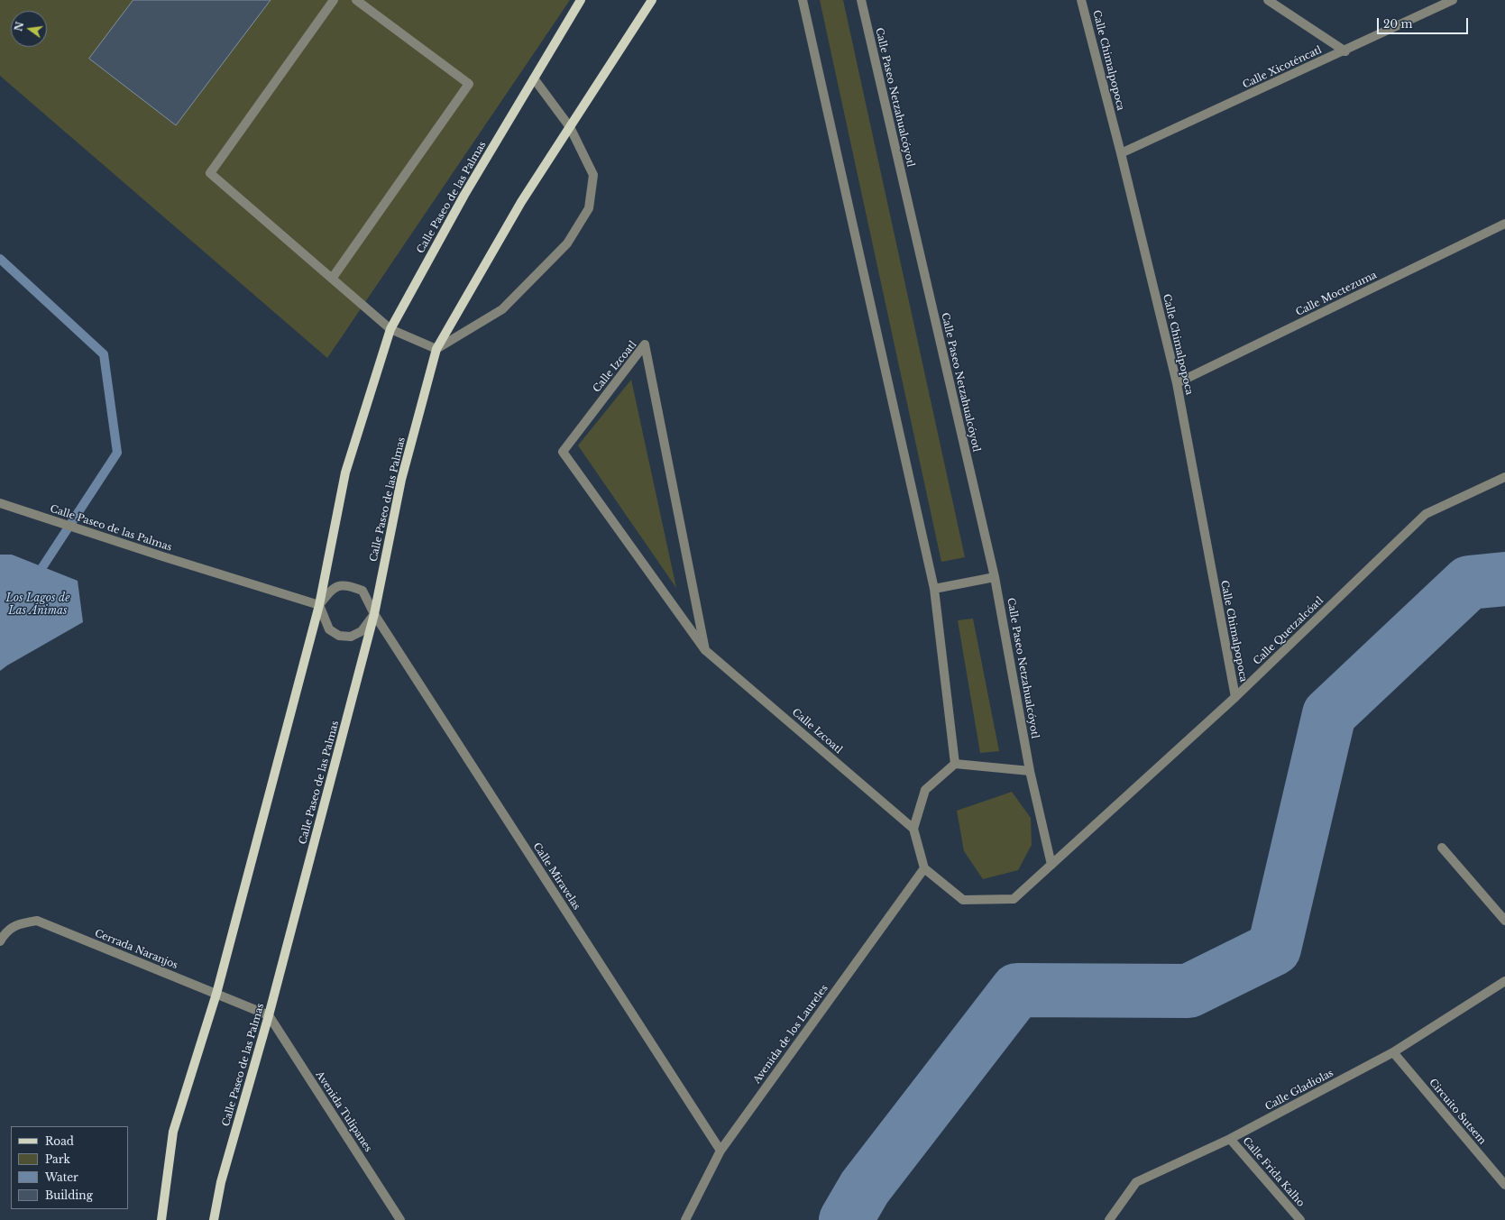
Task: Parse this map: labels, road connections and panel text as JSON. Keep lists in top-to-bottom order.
{
  "streets": {
    "main road": ["Calle Paseo de las Palmas"],
    "street": [
      "Calle Chimalpopoca",
      "Calle Xicoténcatl",
      "Calle Paseo Netzahualcóyotl",
      "Calle Moctezuma",
      "Calle Izcoatl",
      "Calle Quetzalcóatl",
      "Calle Miravelas",
      "Cerrada Naranjos",
      "Avenida de los Laureles",
      "Calle Gladiolas",
      "Avenida Tulipanes",
      "Circuito Sutsem",
      "Calle Frida Kalho"
    ]
  },
  "crossings": [
    ["Calle Chimalpopoca", "Calle Xicoténcatl"],
    ["Calle Chimalpopoca", "Calle Moctezuma"],
    ["Calle Chimalpopoca", "Calle Quetzalcóatl"],
    ["Calle Paseo Netzahualcóyotl", "Calle Quetzalcóatl"],
    ["Calle Paseo de las Palmas", "Calle Miravelas"],
    ["Calle Paseo de las Palmas", "Cerrada Naranjos"],
    ["Calle Paseo de las Palmas", "Avenida Tulipanes"],
    ["Calle Quetzalcóatl", "Avenida de los Laureles"],
    ["Calle Miravelas", "Avenida de los Laureles"],
    ["Cerrada Naranjos", "Avenida Tulipanes"],
    ["Calle Gladiolas", "Circuito Sutsem"],
    ["Calle Gladiolas", "Calle Frida Kalho"]
  ],
  "water": ["Los Lagos de Las Ánimas"],
  "legend": [
    "Road",
    "Park",
    "Water",
    "Building"
  ],
  "scale_bar": "20 m",
  "north": "left"
}
